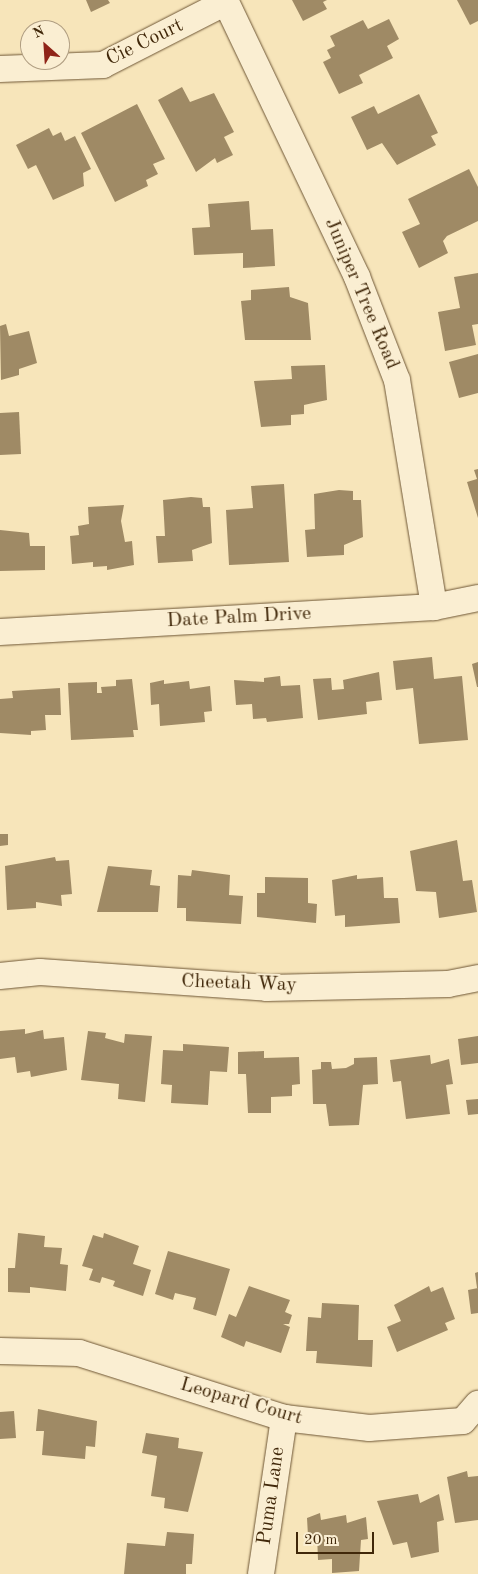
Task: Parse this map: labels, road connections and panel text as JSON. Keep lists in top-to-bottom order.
{
  "streets": {
    "street": [
      "Cie Court",
      "Juniper Tree Road",
      "Date Palm Drive",
      "Cheetah Way",
      "Leopard Court",
      "Puma Lane"
    ]
  },
  "crossings": [
    ["Cie Court", "Juniper Tree Road"],
    ["Juniper Tree Road", "Date Palm Drive"],
    ["Leopard Court", "Puma Lane"]
  ],
  "scale_bar": "20 m",
  "north": "top left"
}
